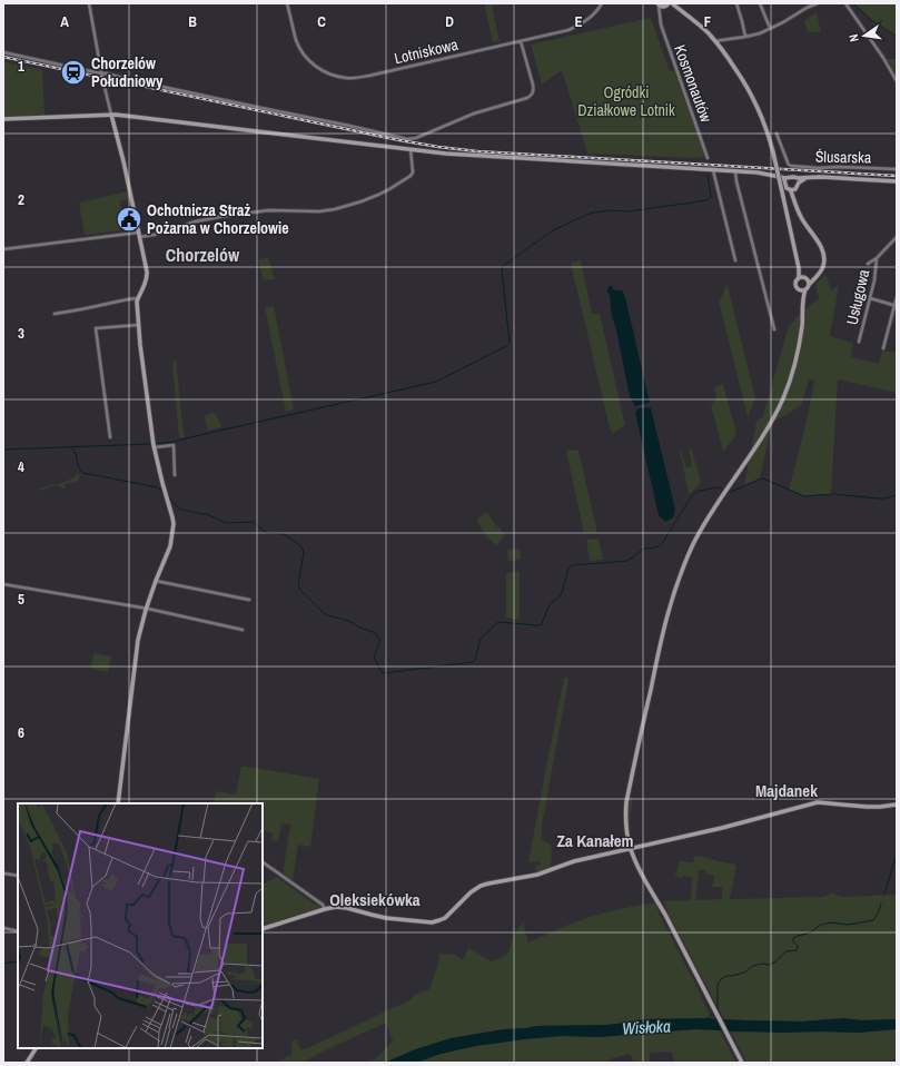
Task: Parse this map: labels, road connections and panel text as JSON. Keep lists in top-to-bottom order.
{
  "streets": {
    "street": [
      "Lotniskowa",
      "Kosmonautów",
      "Ślusarska",
      "Usługowa"
    ]
  },
  "districts": [
    "Chorzelów",
    "Majdanek",
    "Za Kanałem",
    "Oleksiekówka"
  ],
  "water": ["Wisłoka"],
  "parks": ["Ogródki Działkowe Lotnik"],
  "places": {
    "station": ["Chorzelów Południowy"],
    "public building": ["Ochotnicza Straż Pożarna w Chorzelowie"]
  },
  "north": "left",
  "grid": {
    "columns": [
      "A",
      "B",
      "C",
      "D",
      "E",
      "F"
    ],
    "rows": [
      "1",
      "2",
      "3",
      "4",
      "5",
      "6"
    ]
  }
}
